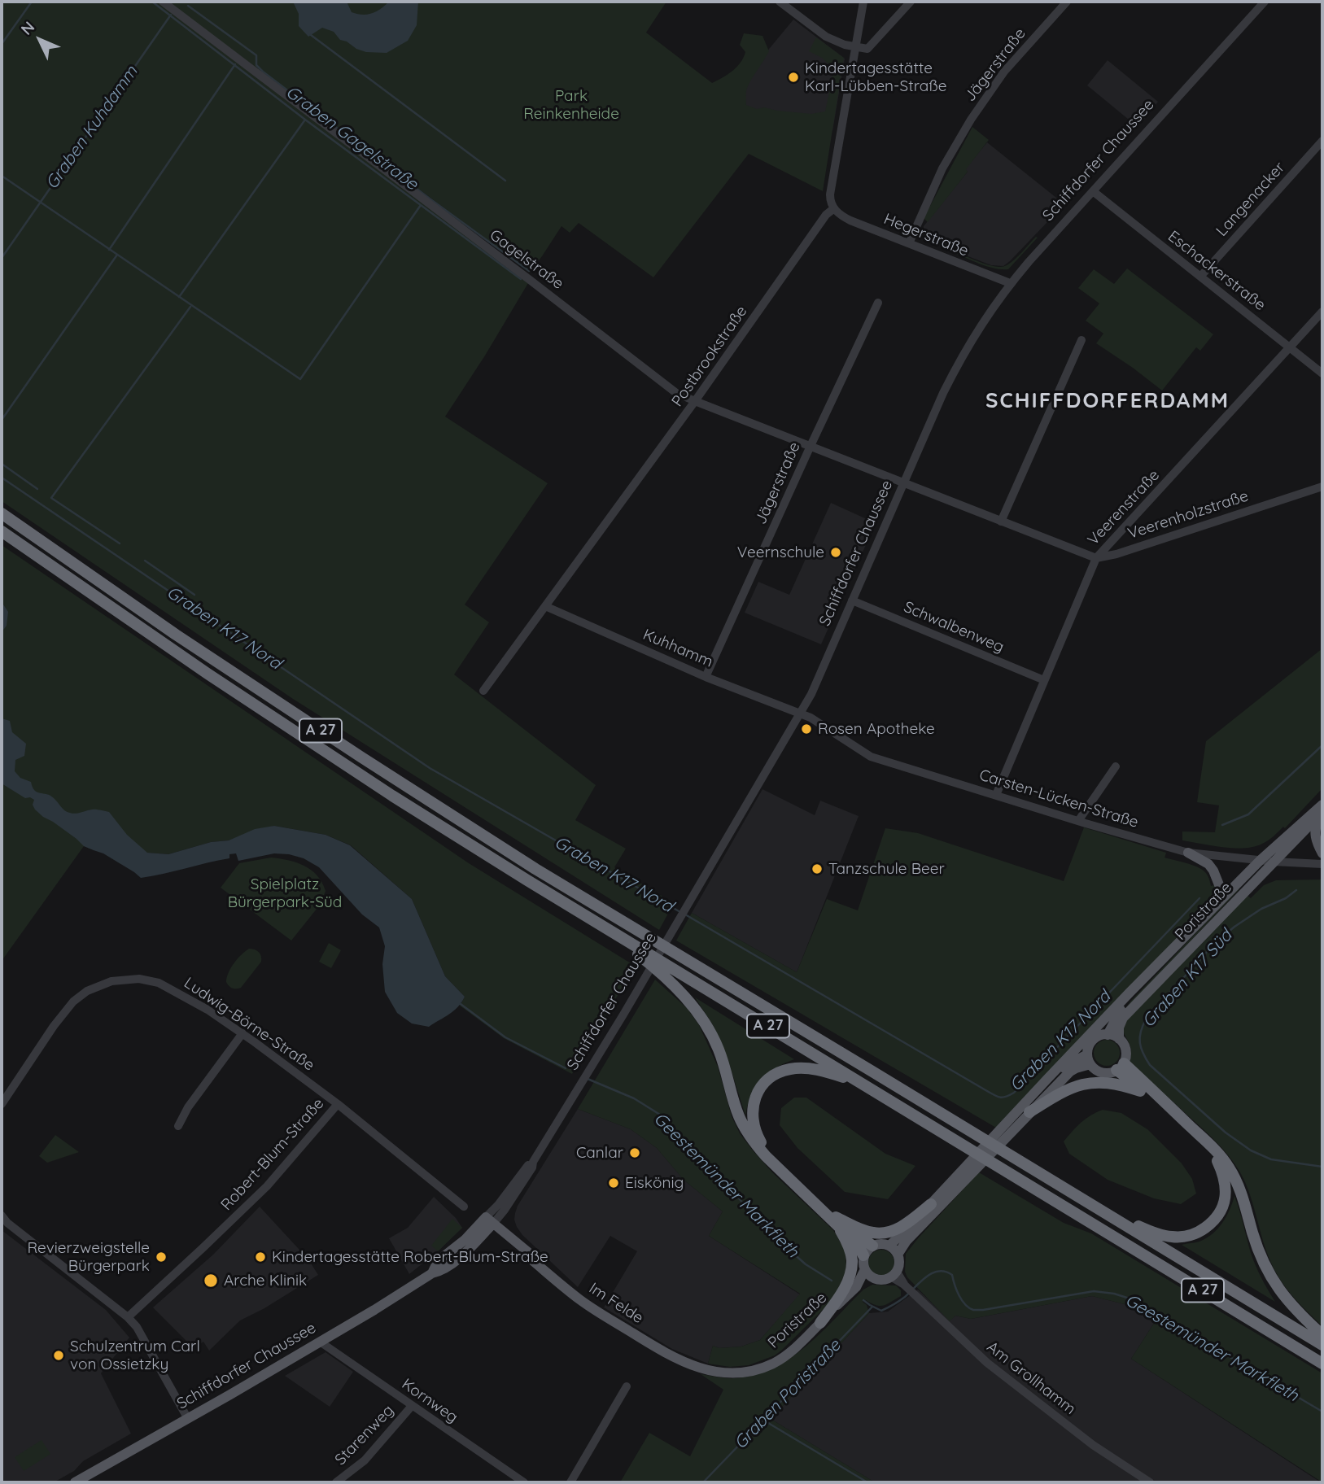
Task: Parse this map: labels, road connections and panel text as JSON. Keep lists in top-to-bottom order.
{
  "streets": {
    "highway": ["A 27"],
    "main road": ["Schiffdorfer Chaussee", "Poristraße", "Im Felde"],
    "street": [
      "Jägerstraße",
      "Langenacker",
      "Hegerstraße",
      "Gagelstraße",
      "Eschackerstraße",
      "Postbrookstraße",
      "Veerenstraße",
      "Veerenholzstraße",
      "Schwalbenweg",
      "Kuhhamm",
      "Carsten-Lücken-Straße",
      "Ludwig-Börne-Straße",
      "Robert-Blum-Straße",
      "Am Grollhamm",
      "Kornweg",
      "Starenweg"
    ]
  },
  "crossings": [
    ["Jägerstraße", "Hegerstraße"],
    ["Jägerstraße", "Gagelstraße"],
    ["Jägerstraße", "Kuhhamm"],
    ["Schiffdorfer Chaussee", "Hegerstraße"],
    ["Schiffdorfer Chaussee", "Gagelstraße"],
    ["Schiffdorfer Chaussee", "Eschackerstraße"],
    ["Schiffdorfer Chaussee", "Schwalbenweg"],
    ["Schiffdorfer Chaussee", "Kuhhamm"],
    ["Schiffdorfer Chaussee", "Carsten-Lücken-Straße"],
    ["Schiffdorfer Chaussee", "Im Felde"],
    ["Schiffdorfer Chaussee", "Kornweg"],
    ["Langenacker", "Eschackerstraße"],
    ["Hegerstraße", "Postbrookstraße"],
    ["Gagelstraße", "Postbrookstraße"],
    ["Eschackerstraße", "Veerenstraße"],
    ["Postbrookstraße", "Kuhhamm"],
    ["Veerenstraße", "Veerenholzstraße"],
    ["Veerenstraße", "Schwalbenweg"],
    ["Veerenstraße", "Carsten-Lücken-Straße"],
    ["Kuhhamm", "Carsten-Lücken-Straße"],
    ["Carsten-Lücken-Straße", "Poristraße"],
    ["Poristraße", "Im Felde"],
    ["Poristraße", "Am Grollhamm"],
    ["Ludwig-Börne-Straße", "Robert-Blum-Straße"],
    ["Kornweg", "Starenweg"]
  ],
  "districts": ["SCHIFFDORFERDAMM"],
  "water": [
    "Graben Kuhdamm",
    "Graben Gagelstraße",
    "Graben K17 Nord",
    "Graben K17 Süd",
    "Geestemünder Markfleth",
    "Graben Poristraße"
  ],
  "parks": ["Park Reinkenheide", "Spielplatz Bürgerpark-Süd"],
  "places": [
    "Kindertagesstätte Karl-Lübben-Straße",
    "Veernschule",
    "Rosen Apotheke",
    "Tanzschule Beer",
    "Canlar",
    "Eiskönig",
    "Revierzweigstelle Bürgerpark",
    "Kindertagesstätte Robert-Blum-Straße",
    "Arche Klinik",
    "Schulzentrum Carl von Ossietzky"
  ],
  "north": "top left"
}
